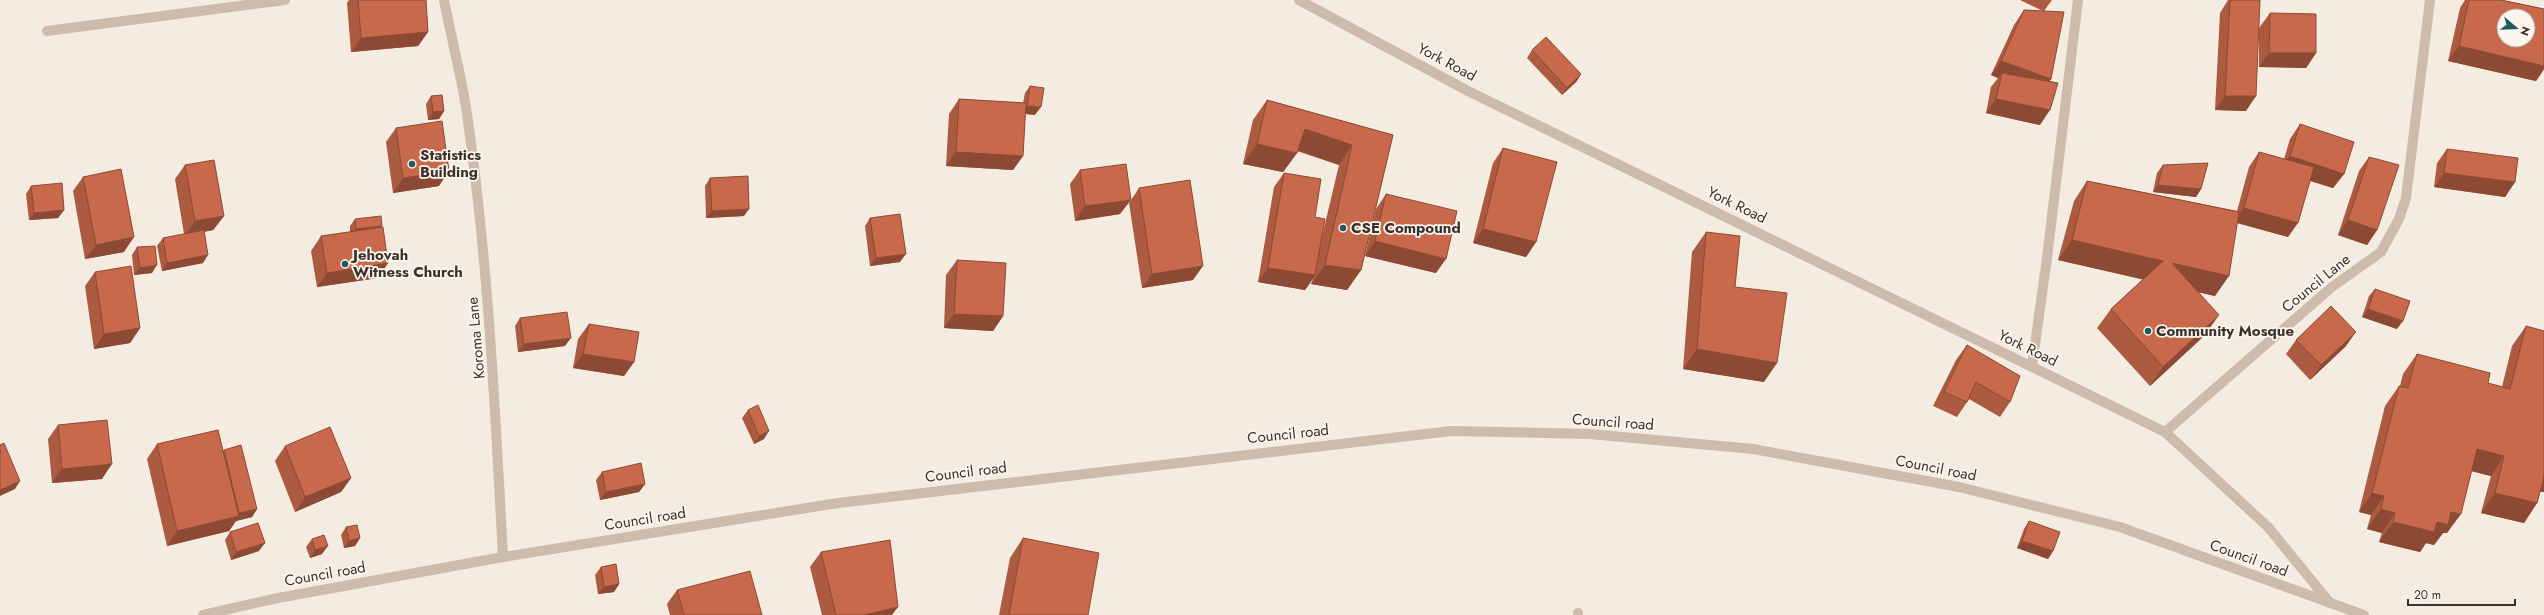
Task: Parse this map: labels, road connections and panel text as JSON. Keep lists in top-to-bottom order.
{
  "streets": {
    "street": [
      "York Road",
      "Council Lane",
      "Koroma Lane",
      "Council road"
    ]
  },
  "crossings": [
    ["York Road", "Council Lane"],
    ["Koroma Lane", "Council road"]
  ],
  "places": [
    "Statistics Building",
    "CSE Compound",
    "Jehovah Witness Church",
    "Community Mosque"
  ],
  "scale_bar": "20 m",
  "north": "right"
}
